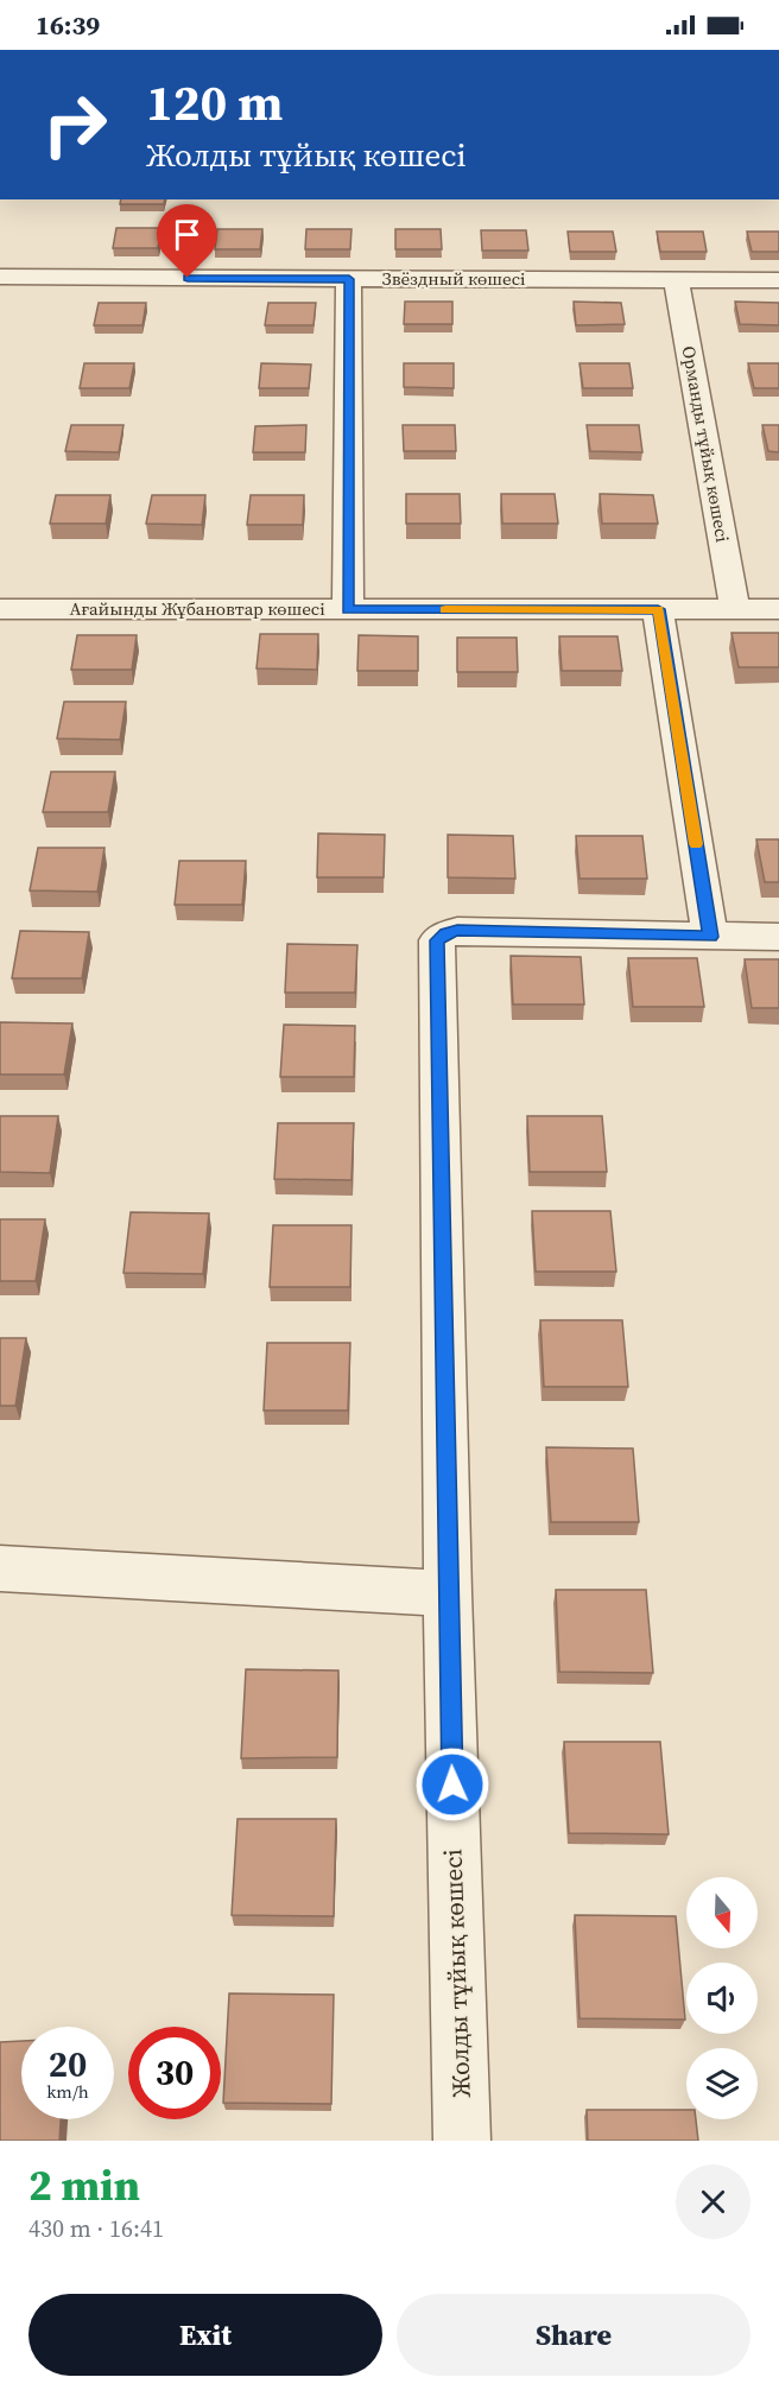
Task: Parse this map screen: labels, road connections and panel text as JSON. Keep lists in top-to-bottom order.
{
  "streets": {
    "street": [
      "Звёздный көшесі",
      "Орманды тұйық көшесі",
      "Ағайынды Жұбановтар көшесі",
      "Жолды тұйық көшесі"
    ]
  },
  "crossings": [
    ["Звёздный көшесі", "Орманды тұйық көшесі"],
    ["Орманды тұйық көшесі", "Ағайынды Жұбановтар көшесі"]
  ],
  "north": "bottom",
  "page": {
    "status": "16:39",
    "turn": ["120 m", "Жолды тұйық көшесі"],
    "speed": "20 km/h",
    "limit": "30",
    "heading": ["2 min", "430 m · 16:41"],
    "buttons": ["Exit", "Share"]
  }
}
